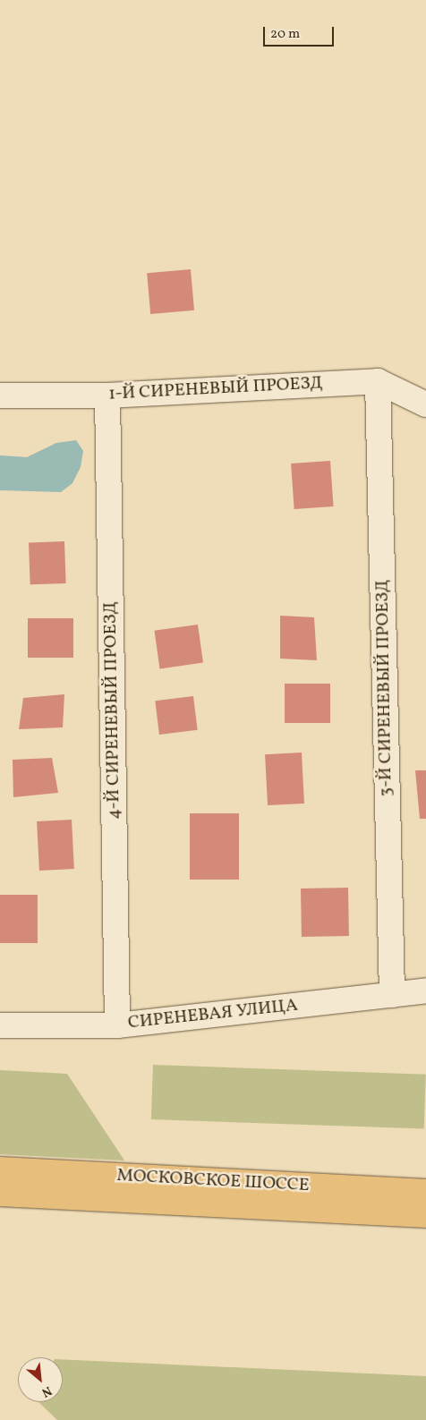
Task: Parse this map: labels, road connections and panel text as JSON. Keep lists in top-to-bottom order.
{
  "streets": {
    "highway": ["МОСКОВСКОЕ ШОССЕ"],
    "street": [
      "1-Й СИРЕНЕВЫЙ ПРОЕЗД",
      "3-Й СИРЕНЕВЫЙ ПРОЕЗД",
      "4-Й СИРЕНЕВЫЙ ПРОЕЗД",
      "СИРЕНЕВАЯ УЛИЦА"
    ]
  },
  "crossings": [
    ["1-Й СИРЕНЕВЫЙ ПРОЕЗД", "3-Й СИРЕНЕВЫЙ ПРОЕЗД"],
    ["1-Й СИРЕНЕВЫЙ ПРОЕЗД", "4-Й СИРЕНЕВЫЙ ПРОЕЗД"],
    ["3-Й СИРЕНЕВЫЙ ПРОЕЗД", "СИРЕНЕВАЯ УЛИЦА"],
    ["4-Й СИРЕНЕВЫЙ ПРОЕЗД", "СИРЕНЕВАЯ УЛИЦА"]
  ],
  "scale_bar": "20 m",
  "north": "bottom right"
}
